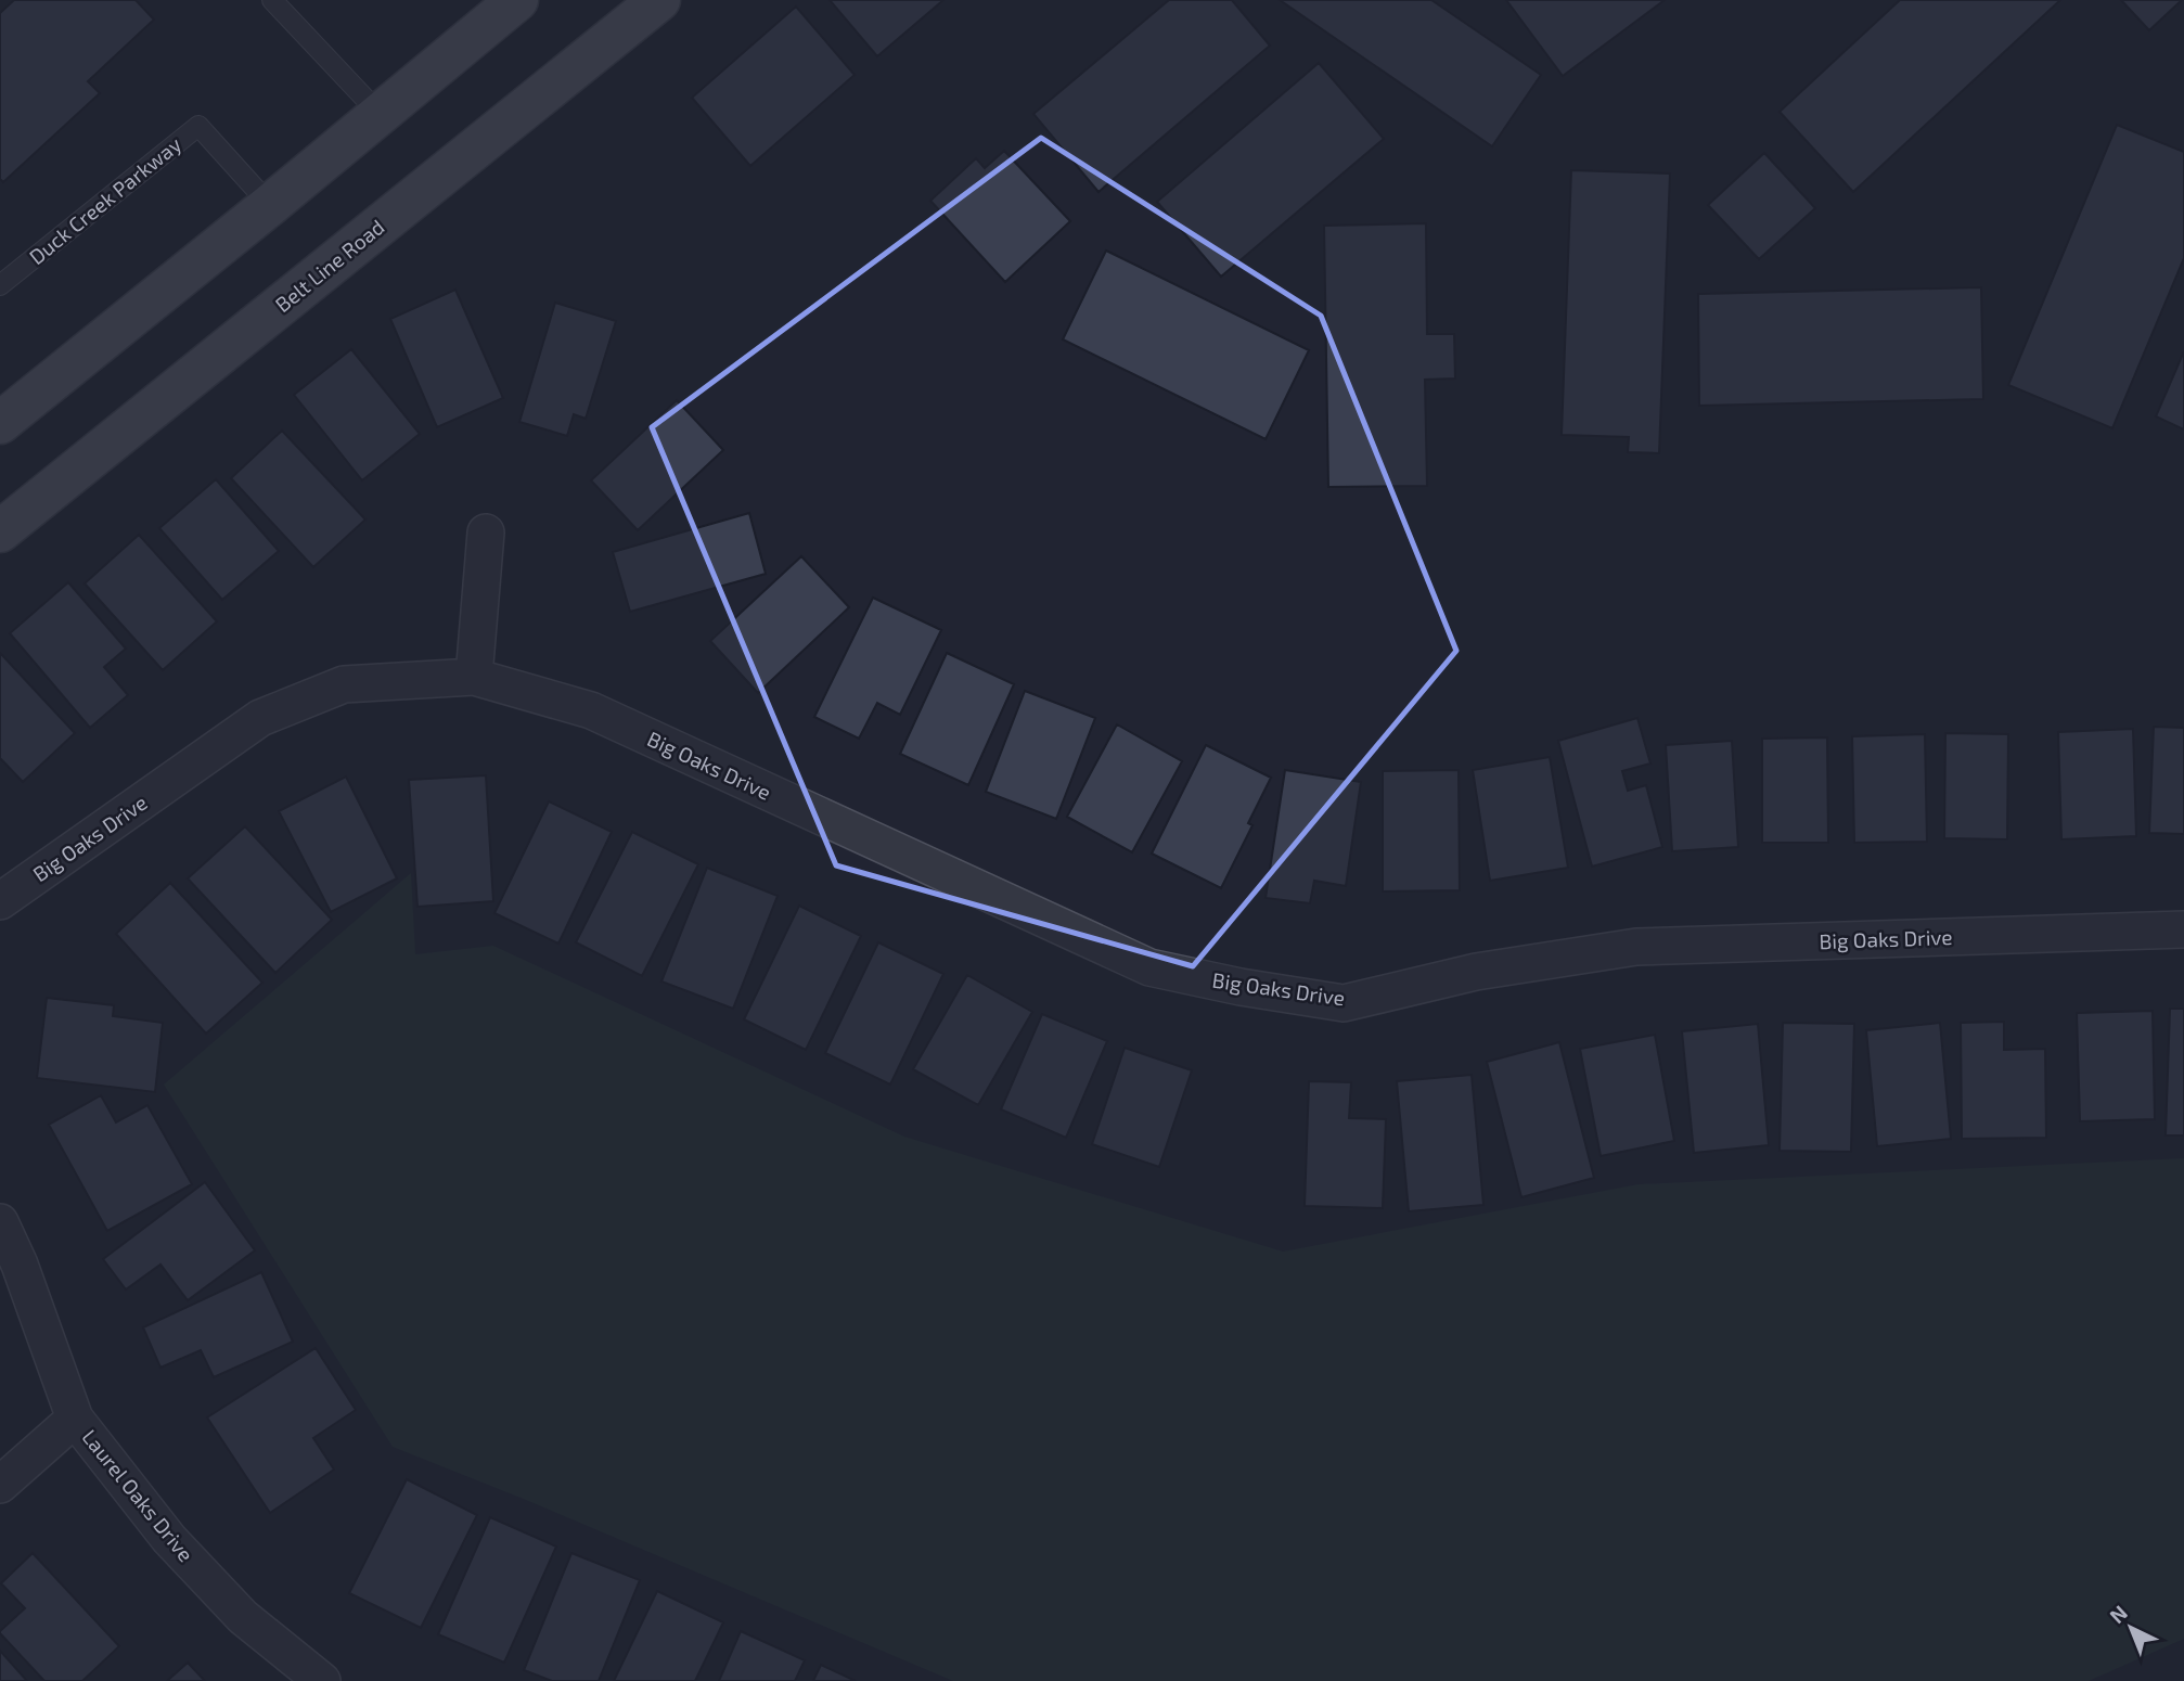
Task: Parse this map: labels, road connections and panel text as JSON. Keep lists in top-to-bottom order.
{
  "streets": {
    "main road": ["Belt Line Road"],
    "street": ["Big Oaks Drive", "Laurel Oaks Drive"],
    "lane": ["Duck Creek Parkway"]
  },
  "north": "top left"
}
